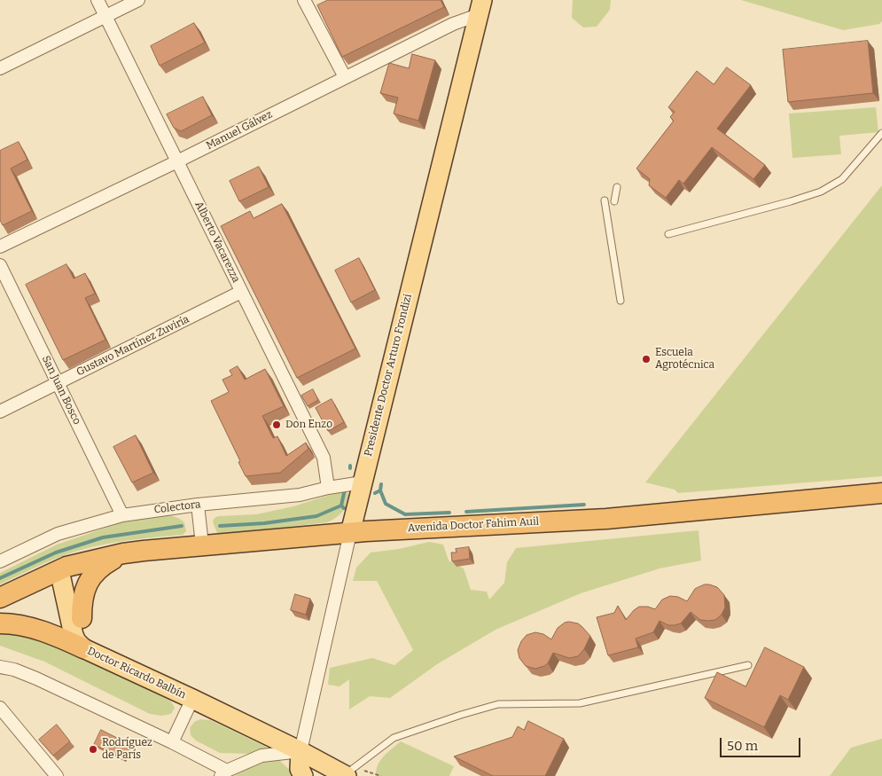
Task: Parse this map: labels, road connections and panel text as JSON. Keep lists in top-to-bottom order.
{
  "streets": {
    "highway": ["Avenida Doctor Fahim Auil"],
    "main road": ["Presidente Doctor Arturo Frondizi", "Doctor Ricardo Balbín"],
    "street": [
      "Manuel Gálvez",
      "Alberto Vacarezza",
      "Gustavo Martínez Zuviría",
      "San Juan Bosco",
      "Colectora"
    ]
  },
  "crossings": [
    ["Manuel Gálvez", "Alberto Vacarezza"],
    ["Manuel Gálvez", "Presidente Doctor Arturo Frondizi"],
    ["Alberto Vacarezza", "Gustavo Martínez Zuviría"],
    ["Alberto Vacarezza", "Colectora"],
    ["Gustavo Martínez Zuviría", "San Juan Bosco"],
    ["Presidente Doctor Arturo Frondizi", "Colectora"],
    ["Presidente Doctor Arturo Frondizi", "Avenida Doctor Fahim Auil"],
    ["Presidente Doctor Arturo Frondizi", "Doctor Ricardo Balbín"],
    ["San Juan Bosco", "Colectora"],
    ["Avenida Doctor Fahim Auil", "Doctor Ricardo Balbín"]
  ],
  "places": ["Escuela Agrotécnica", "Don Enzo", "Rodríguez de París"],
  "scale_bar": "50 m"
}
